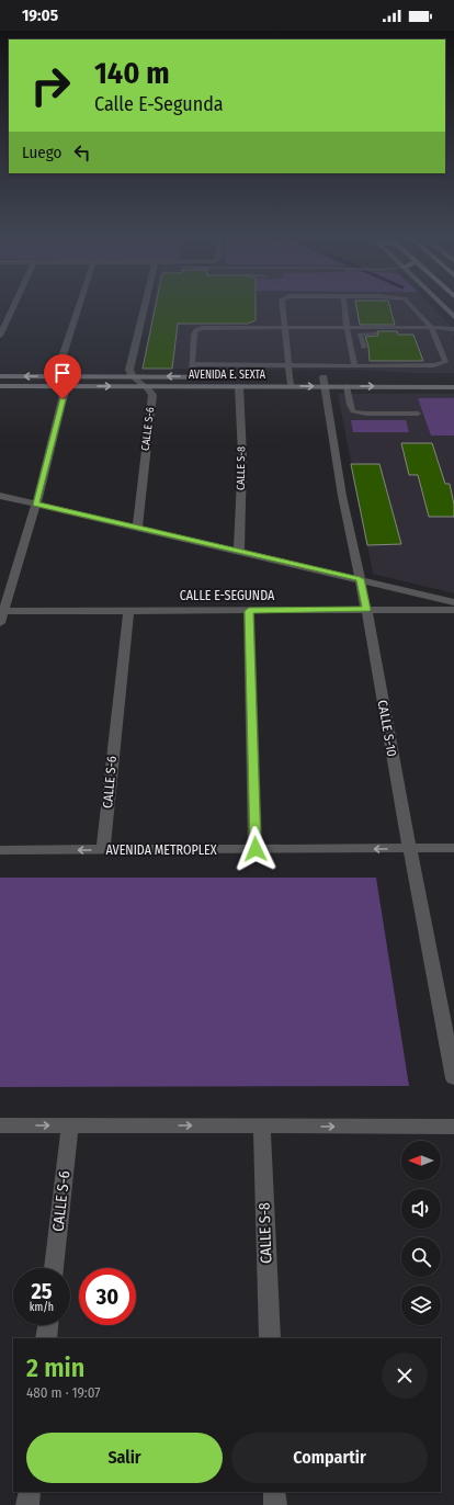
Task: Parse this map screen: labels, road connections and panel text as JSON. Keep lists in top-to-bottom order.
{
  "streets": {
    "street": [
      "AVENIDA E. SEXTA",
      "CALLE S-6",
      "CALLE S-8",
      "CALLE E-SEGUNDA",
      "CALLE S-10",
      "AVENIDA METROPLEX"
    ]
  },
  "crossings": [
    ["AVENIDA E. SEXTA", "CALLE S-6"],
    ["AVENIDA E. SEXTA", "CALLE S-8"],
    ["AVENIDA E. SEXTA", "CALLE S-10"],
    ["CALLE S-6", "CALLE E-SEGUNDA"],
    ["CALLE S-6", "AVENIDA METROPLEX"],
    ["CALLE E-SEGUNDA", "CALLE S-10"],
    ["CALLE S-10", "AVENIDA METROPLEX"]
  ],
  "one_way": ["AVENIDA METROPLEX"],
  "north": "left",
  "page": {
    "status": "19:05",
    "turn": ["140 m", "Calle E-Segunda"],
    "then": "Luego",
    "speed": "25 km/h",
    "limit": "30",
    "heading": ["2 min", "480 m · 19:07"],
    "buttons": ["Salir", "Compartir"]
  }
}
